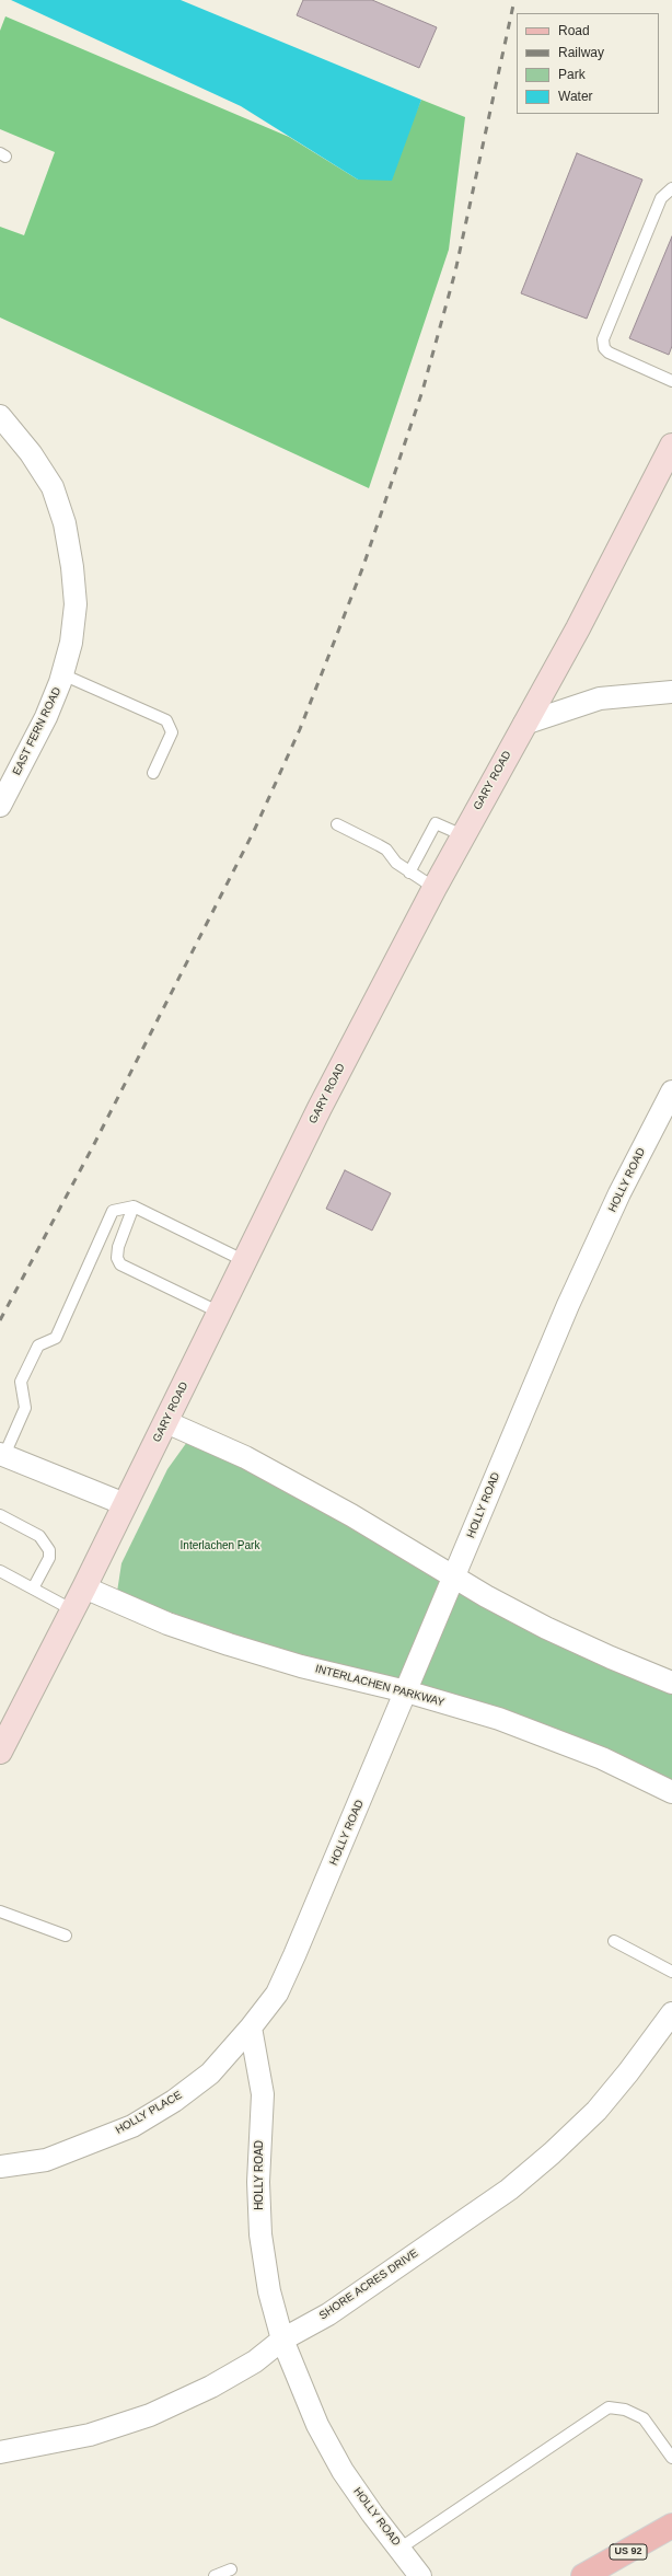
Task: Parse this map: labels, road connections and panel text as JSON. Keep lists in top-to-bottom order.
{
  "streets": {
    "main road": ["GARY ROAD", "US 92"],
    "street": [
      "EAST FERN ROAD",
      "HOLLY ROAD",
      "INTERLACHEN PARKWAY",
      "HOLLY PLACE",
      "SHORE ACRES DRIVE"
    ]
  },
  "crossings": [
    ["GARY ROAD", "INTERLACHEN PARKWAY"],
    ["HOLLY ROAD", "INTERLACHEN PARKWAY"],
    ["HOLLY ROAD", "HOLLY PLACE"],
    ["HOLLY ROAD", "SHORE ACRES DRIVE"]
  ],
  "parks": ["Interlachen Park"],
  "legend": [
    "Road",
    "Railway",
    "Park",
    "Water"
  ]
}
